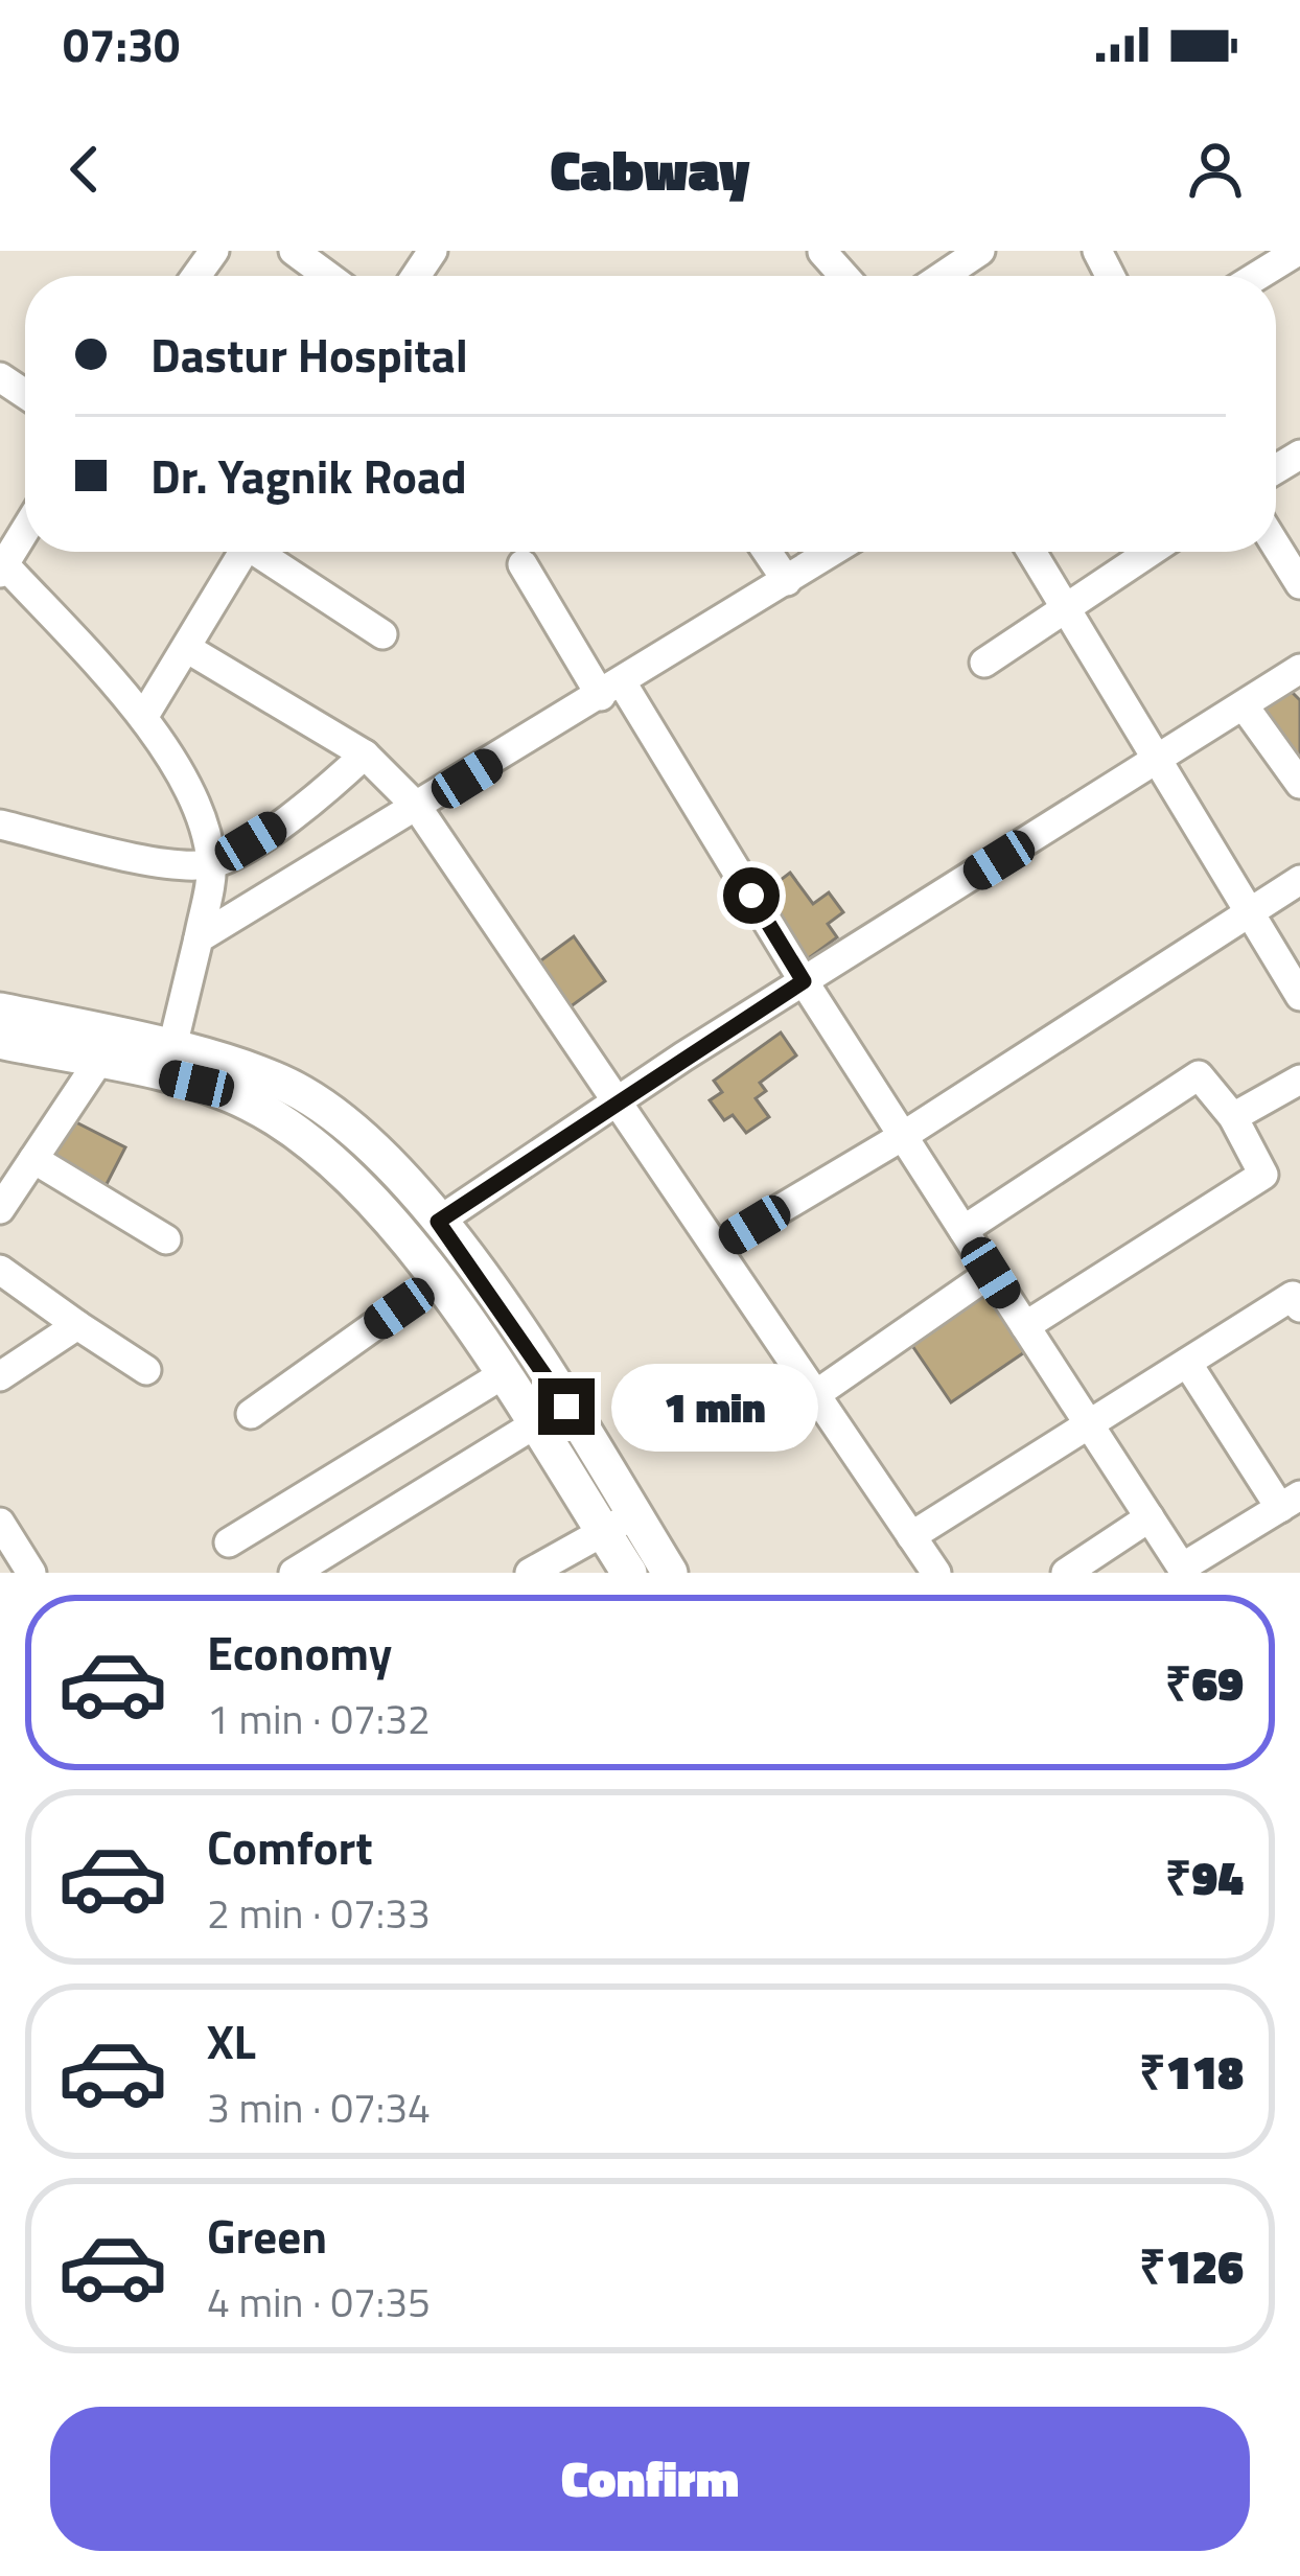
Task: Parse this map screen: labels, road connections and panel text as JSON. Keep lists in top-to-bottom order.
{
  "page": {
    "status": "07:30",
    "header": "Cabway",
    "banner": ["Dastur Hospital", "Dr. Yagnik Road"],
    "bubble": "1 min",
    "list": [
      {
        "name": "Economy",
        "note": "1 min · 07:32",
        "value": "₹69"
      },
      {
        "name": "Comfort",
        "note": "2 min · 07:33",
        "value": "₹94"
      },
      {
        "name": "XL",
        "note": "3 min · 07:34",
        "value": "₹118"
      },
      {
        "name": "Green",
        "note": "4 min · 07:35",
        "value": "₹126"
      }
    ],
    "buttons": "Confirm"
  }
}
